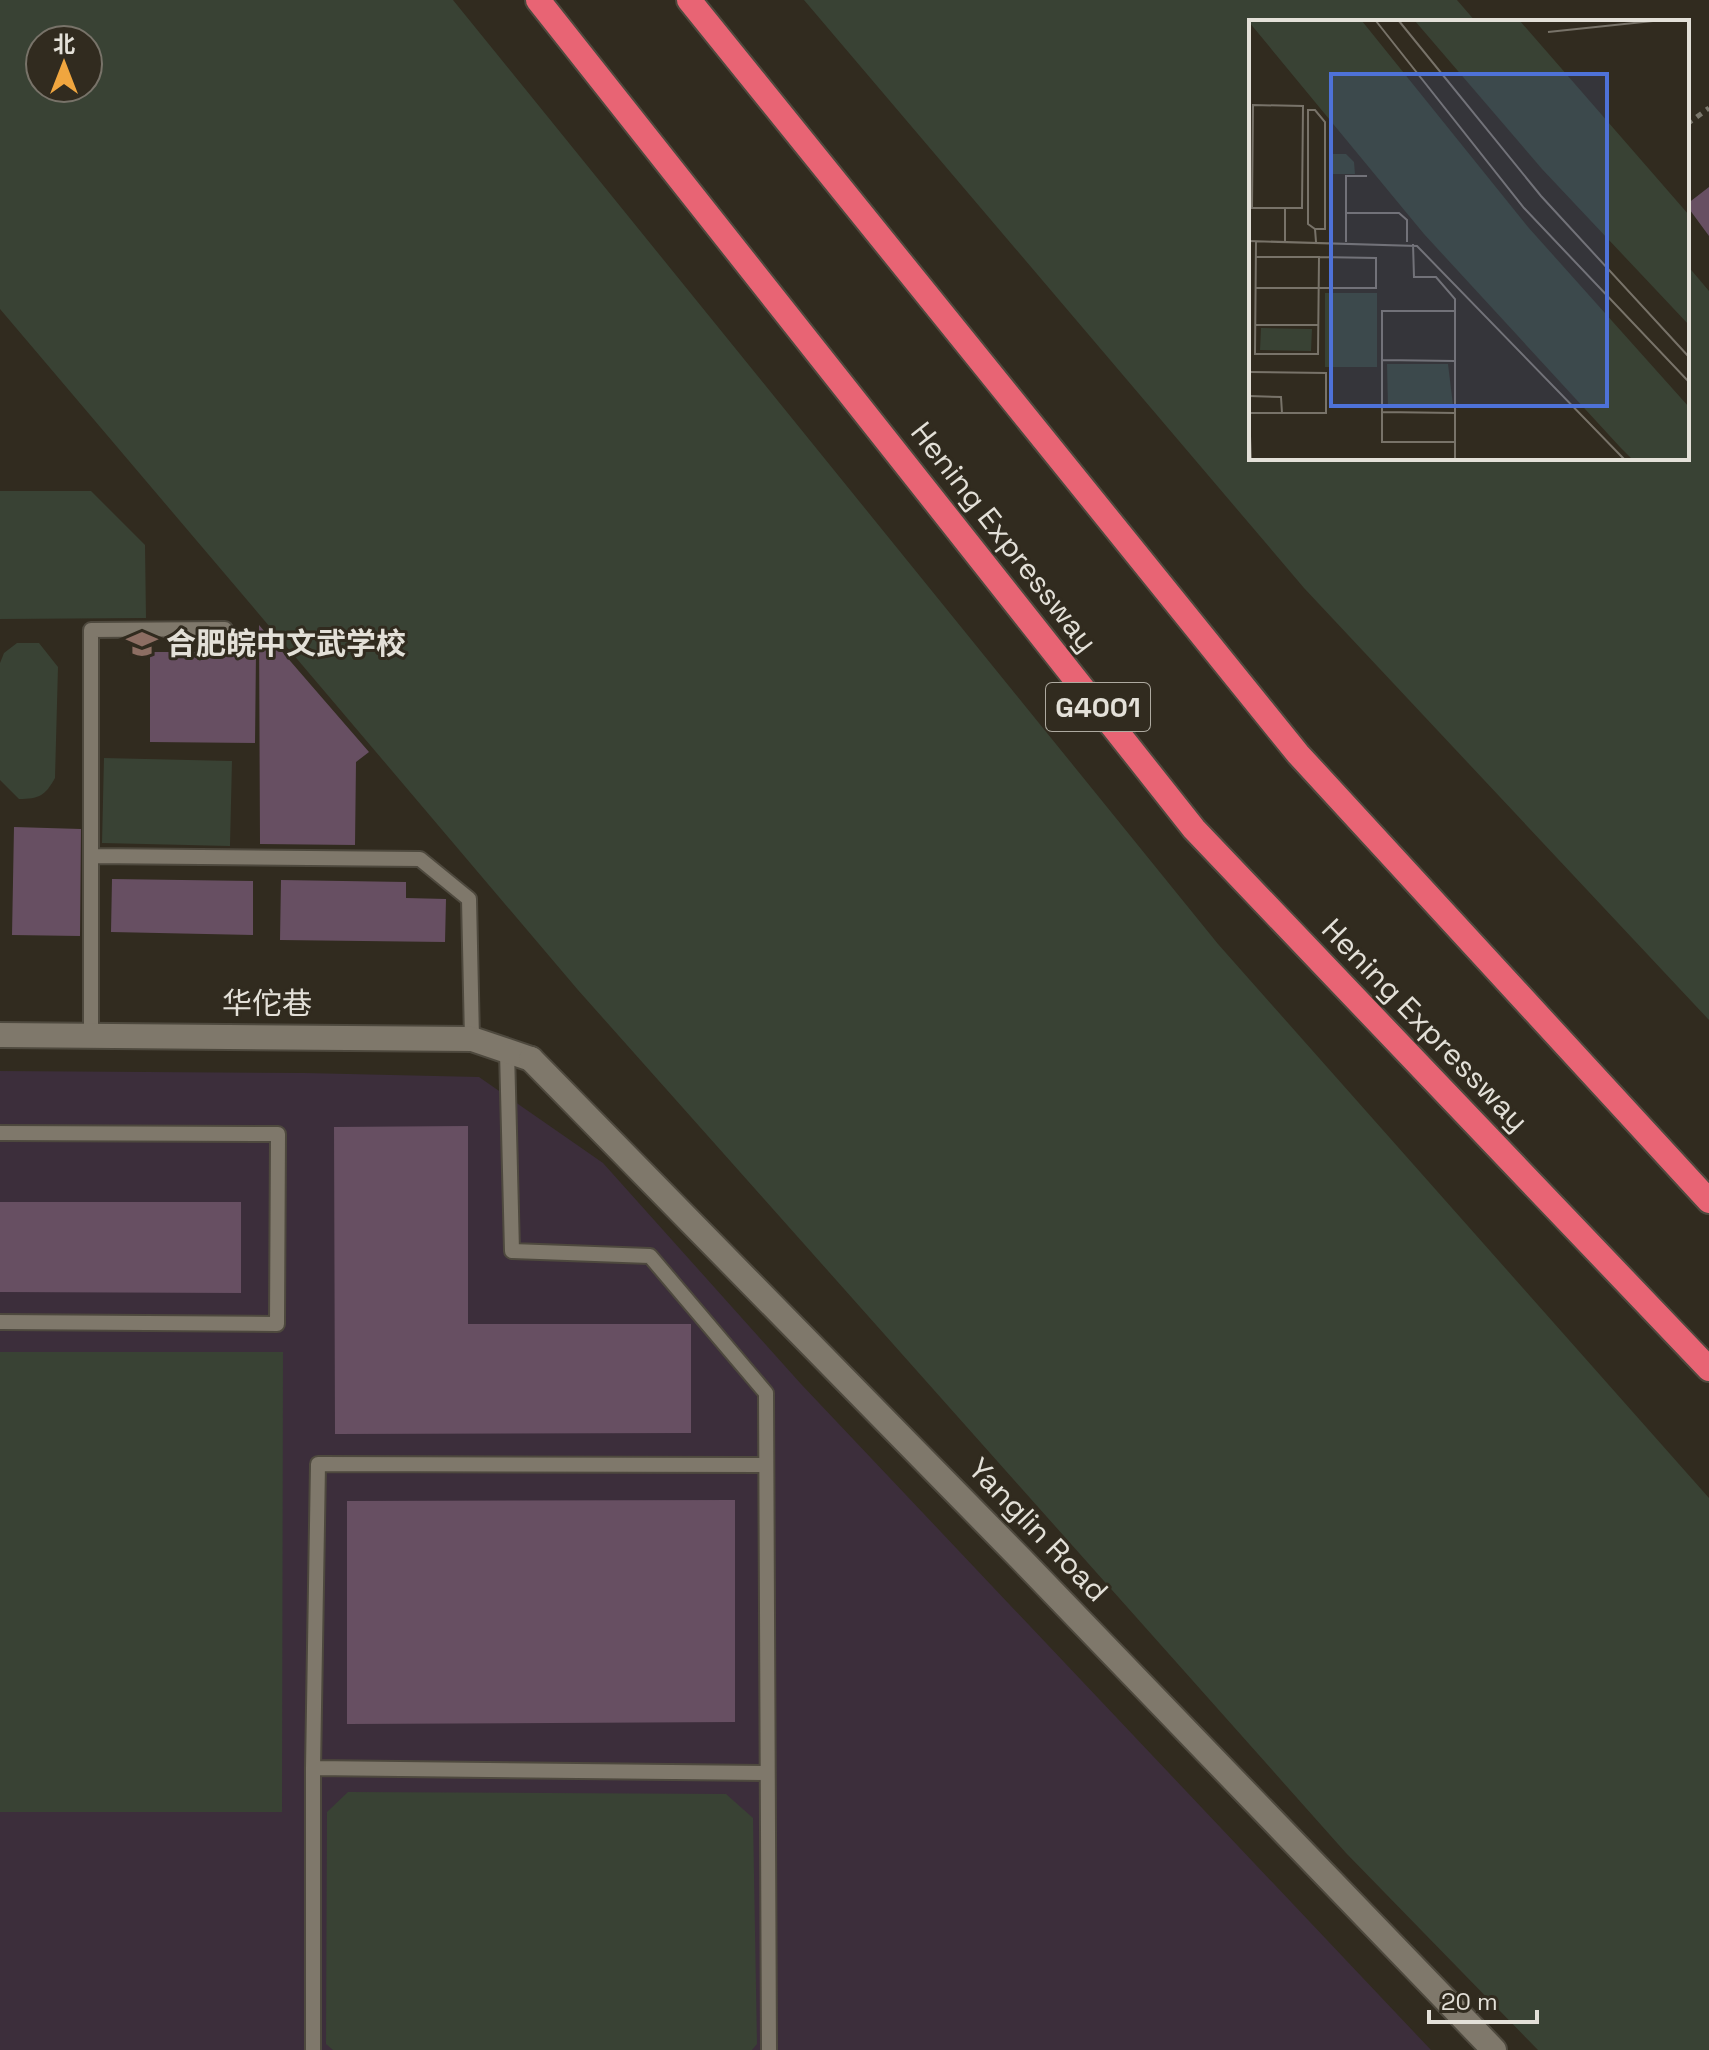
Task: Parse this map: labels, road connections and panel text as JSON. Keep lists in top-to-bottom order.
{
  "streets": {
    "highway": ["Hening Expressway", "G4001"],
    "street": ["华佗巷", "Yanglin Road"]
  },
  "crossings": [
    ["华佗巷", "Yanglin Road"]
  ],
  "places": {
    "school or university": ["合肥皖中文武学校"]
  },
  "scale_bar": "20 m",
  "north": "top"
}
